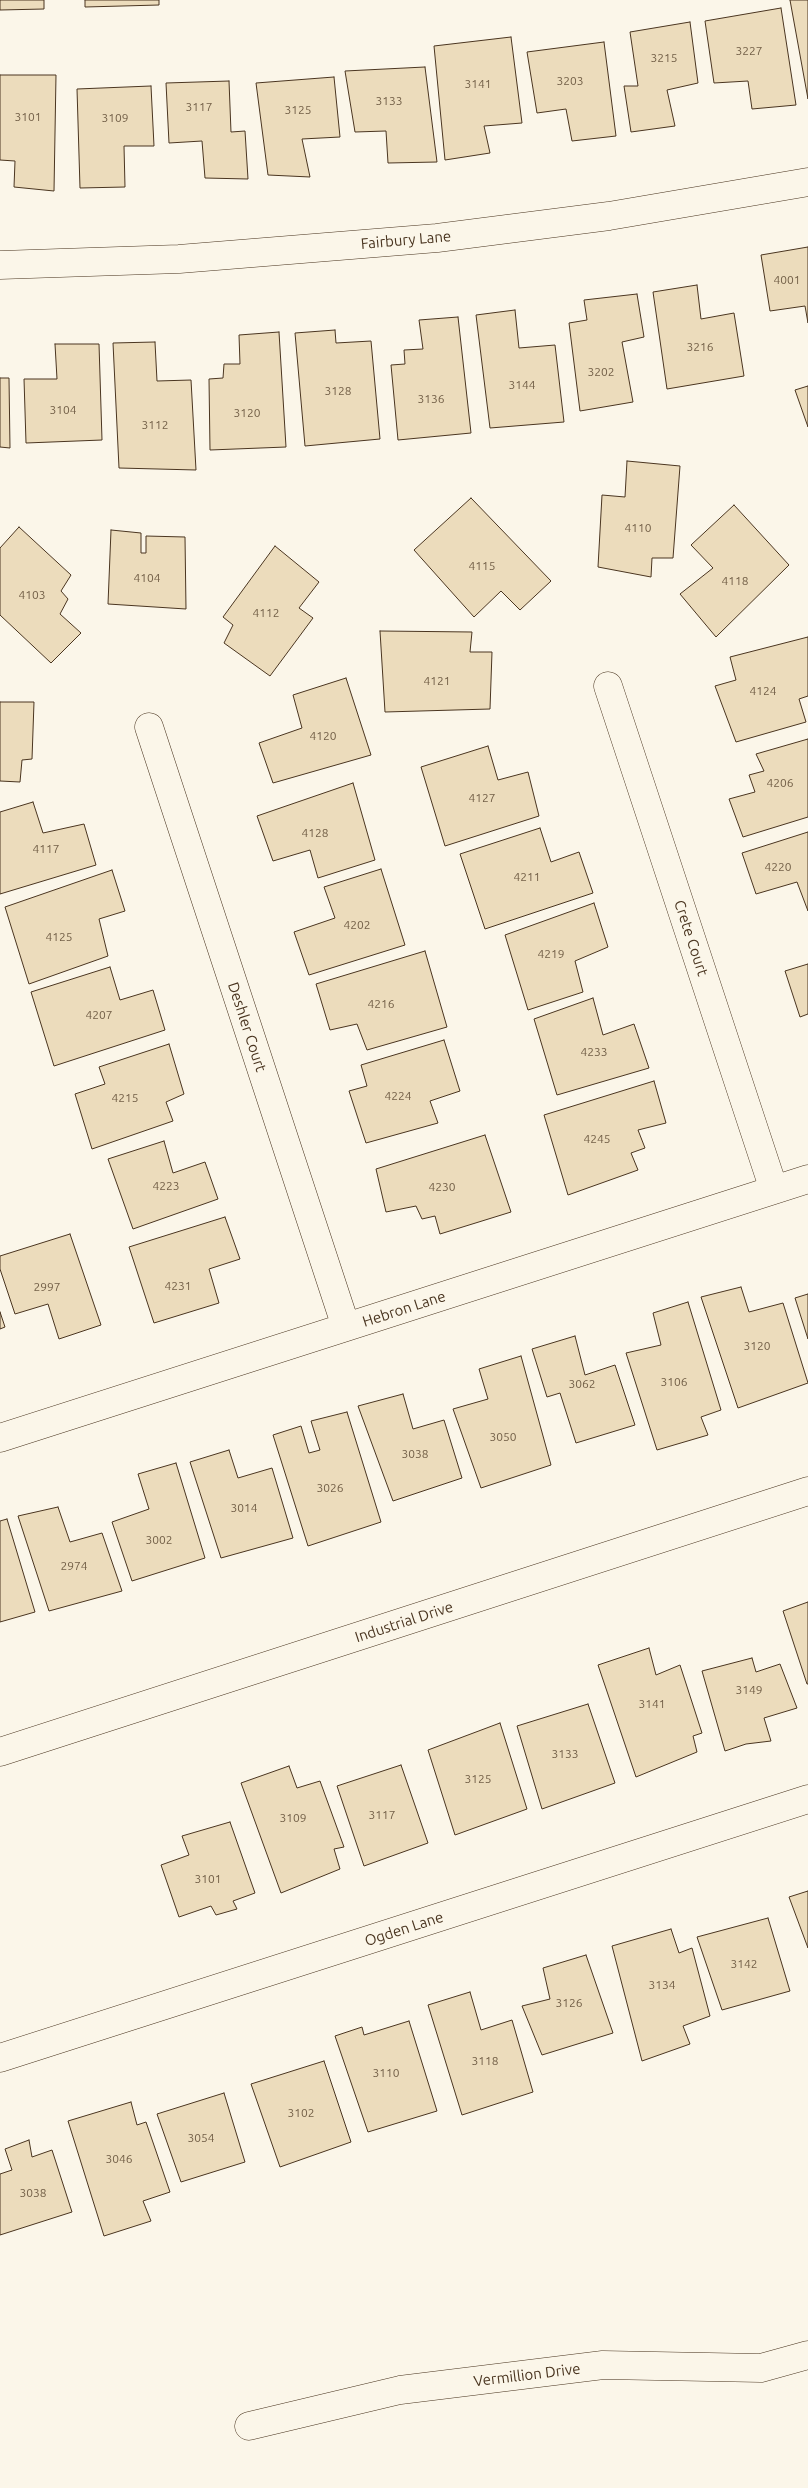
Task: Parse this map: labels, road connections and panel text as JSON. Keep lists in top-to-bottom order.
{
  "streets": {
    "street": [
      "Fairbury Lane",
      "Crete Court",
      "Deshler Court",
      "Hebron Lane",
      "Industrial Drive",
      "Ogden Lane",
      "Vermillion Drive"
    ]
  },
  "crossings": [
    ["Crete Court", "Hebron Lane"],
    ["Deshler Court", "Hebron Lane"]
  ],
  "house_numbers": [
    "3227",
    "3215",
    "3203",
    "3141",
    "3133",
    "3117",
    "3125",
    "3101",
    "3109",
    "4001",
    "3216",
    "3202",
    "3144",
    "3128",
    "3136",
    "3104",
    "3120",
    "3112",
    "4110",
    "4115",
    "4104",
    "4118",
    "4103",
    "4112",
    "4121",
    "4124",
    "4120",
    "4206",
    "4127",
    "4128",
    "4117",
    "4220",
    "4211",
    "4202",
    "4125",
    "4219",
    "4216",
    "4207",
    "4233",
    "4224",
    "4215",
    "4245",
    "4223",
    "4230",
    "4231",
    "2997",
    "3120",
    "3106",
    "3062",
    "3050",
    "3038",
    "3026",
    "3014",
    "3002",
    "2974",
    "3149",
    "3141",
    "3133",
    "3125",
    "3117",
    "3109",
    "3101",
    "3142",
    "3134",
    "3126",
    "3118",
    "3110",
    "3102",
    "3054",
    "3046",
    "3038"
  ]
}
